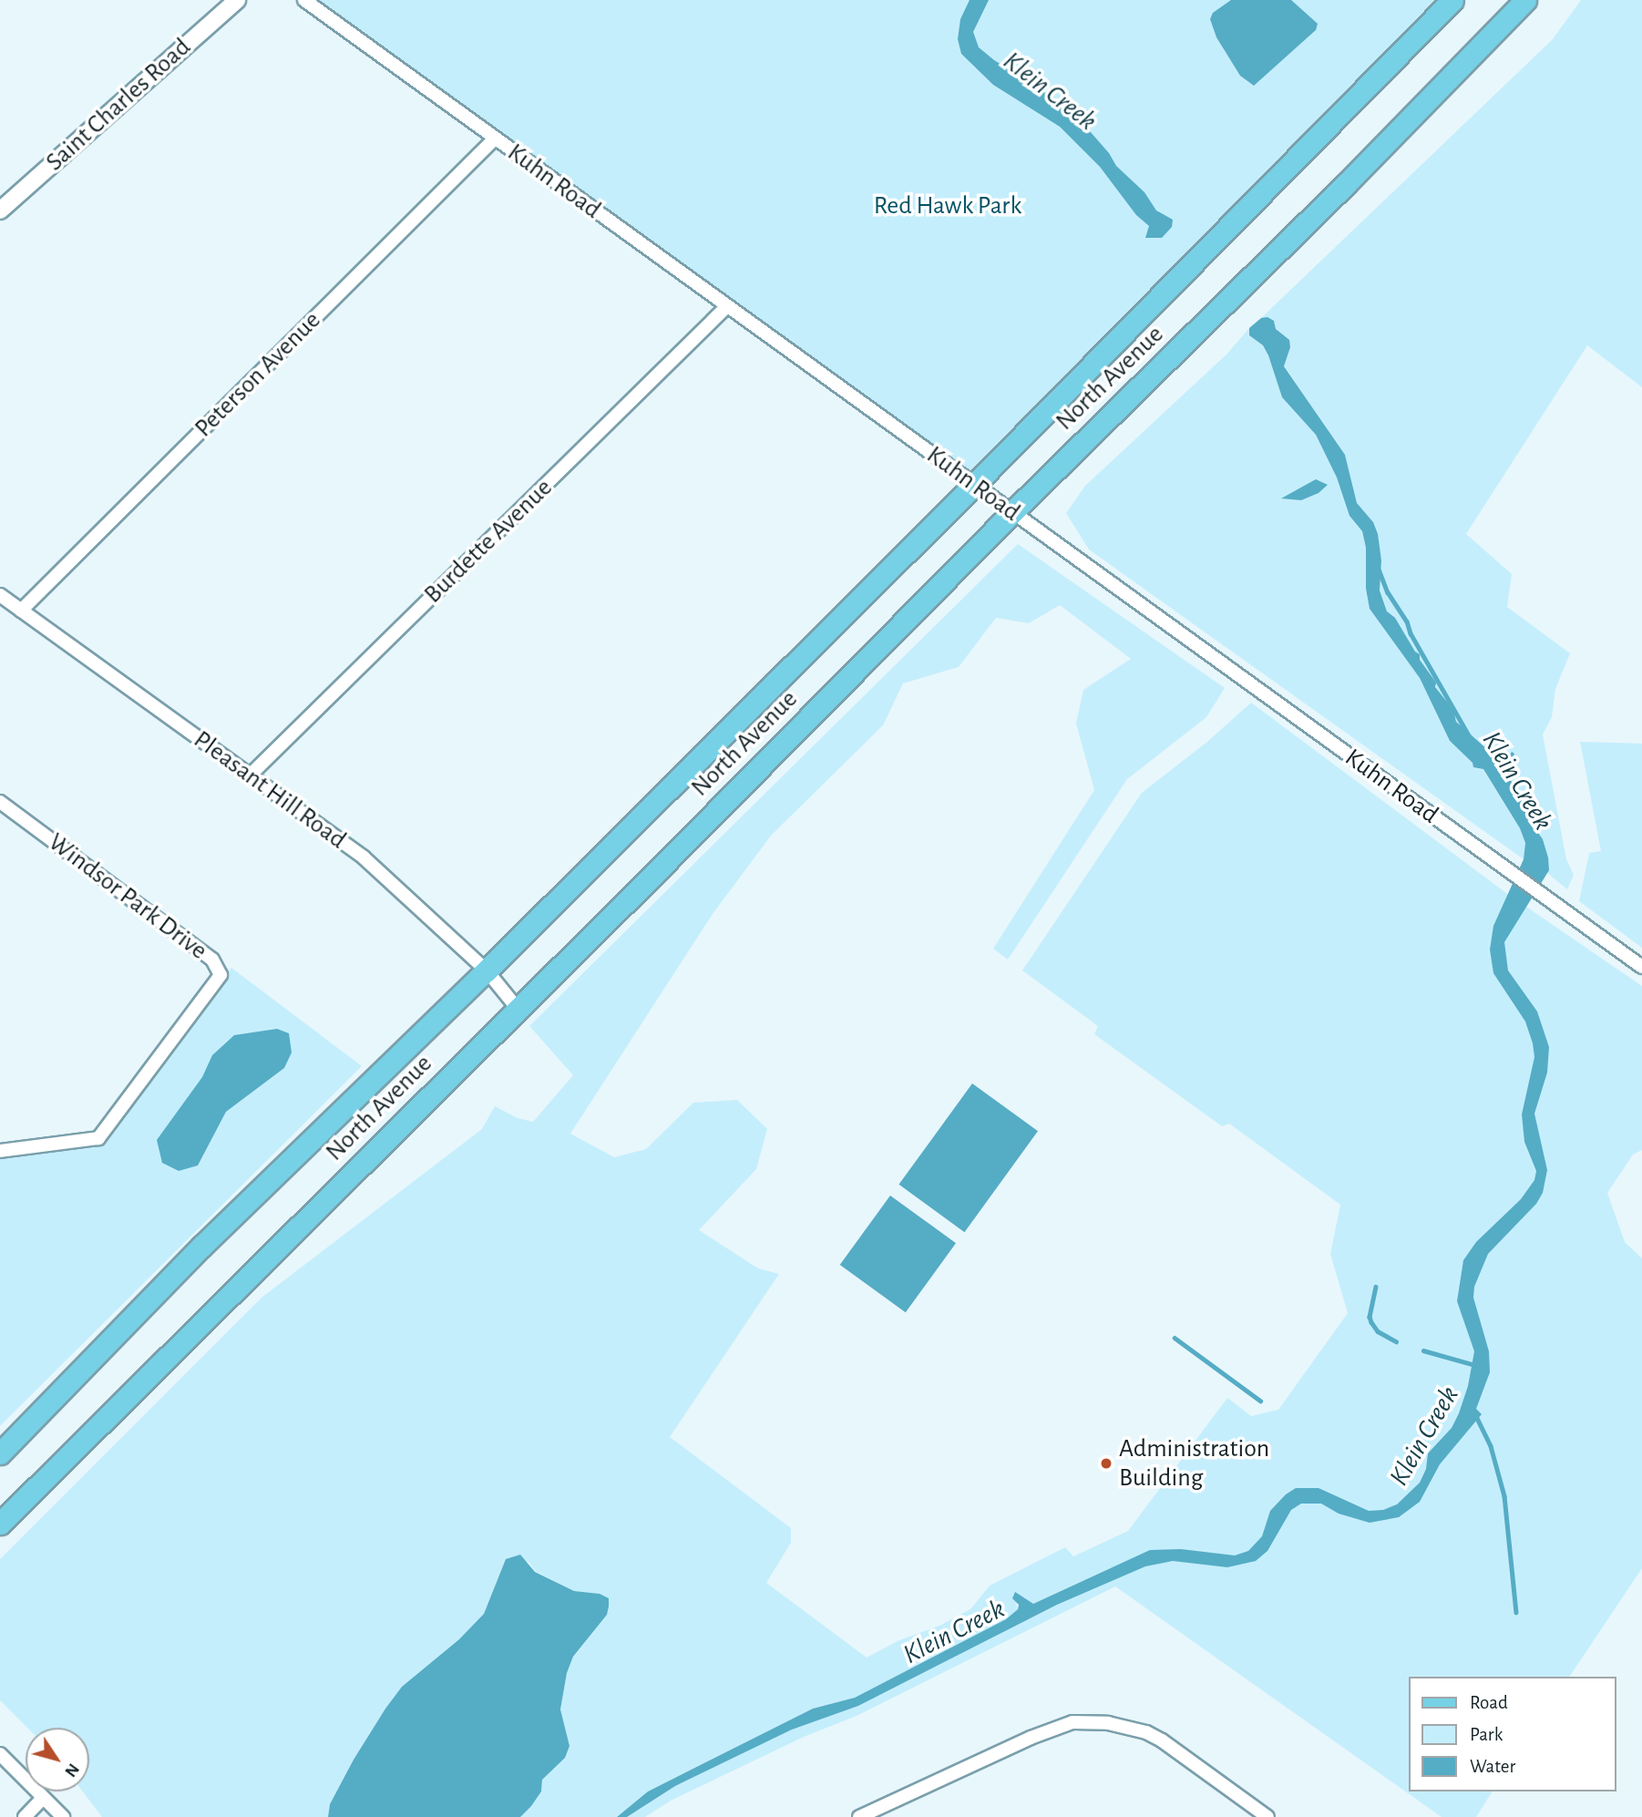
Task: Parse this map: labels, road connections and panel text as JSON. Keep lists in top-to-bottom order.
{
  "streets": {
    "main road": ["North Avenue"],
    "street": [
      "Saint Charles Road",
      "Kuhn Road",
      "Peterson Avenue",
      "Burdette Avenue",
      "Pleasant Hill Road",
      "Windsor Park Drive"
    ]
  },
  "crossings": [
    ["Kuhn Road", "Peterson Avenue"],
    ["Kuhn Road", "North Avenue"],
    ["Kuhn Road", "Burdette Avenue"],
    ["Peterson Avenue", "Pleasant Hill Road"],
    ["North Avenue", "Pleasant Hill Road"],
    ["Burdette Avenue", "Pleasant Hill Road"]
  ],
  "water": ["Klein Creek"],
  "parks": ["Red Hawk Park"],
  "places": ["Administration Building"],
  "legend": ["Road", "Park", "Water"],
  "north": "bottom right"
}
